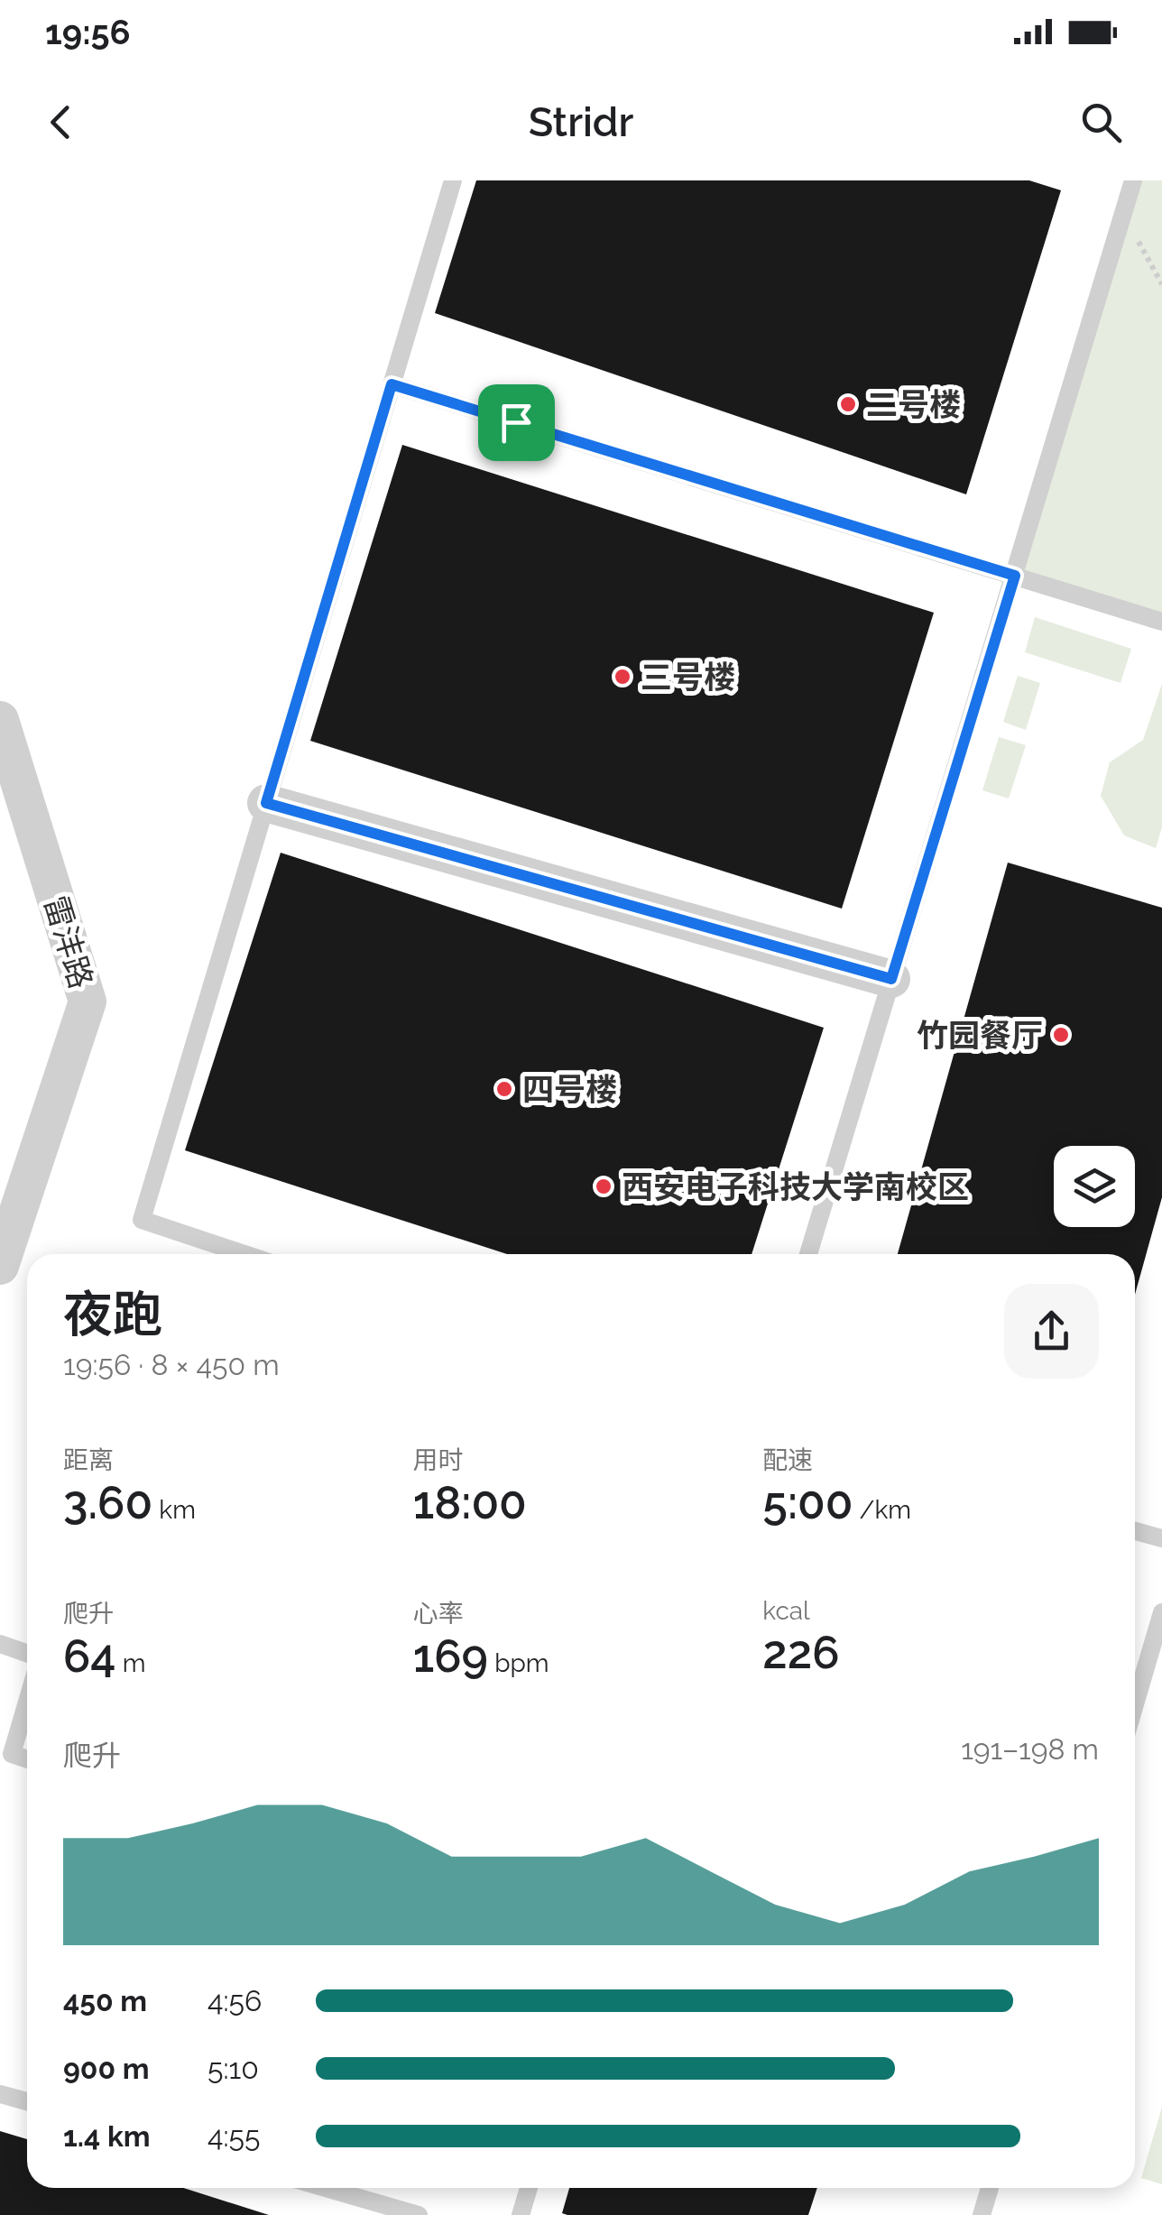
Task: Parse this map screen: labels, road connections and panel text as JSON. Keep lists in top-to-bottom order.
{
  "streets": {
    "street": ["雷沣路"]
  },
  "places": [
    "二号楼",
    "三号楼",
    "竹园餐厅",
    "四号楼",
    "西安电子科技大学南校区"
  ],
  "page": {
    "status": "19:56",
    "header": "Stridr",
    "heading": ["夜跑", "19:56 · 8 × 450 m"],
    "stats": [
      ["距离", "3.60 km"],
      ["用时", "18:00"],
      ["配速", "5:00 /km"],
      ["爬升", "64 m"],
      ["心率", "169 bpm"],
      ["kcal", "226"]
    ],
    "chart": ["爬升", "191–198 m"],
    "list": [
      {
        "name": "450 m",
        "note": "4:56"
      },
      {
        "name": "900 m",
        "note": "5:10"
      },
      {
        "name": "1.4 km",
        "note": "4:55"
      }
    ]
  }
}
